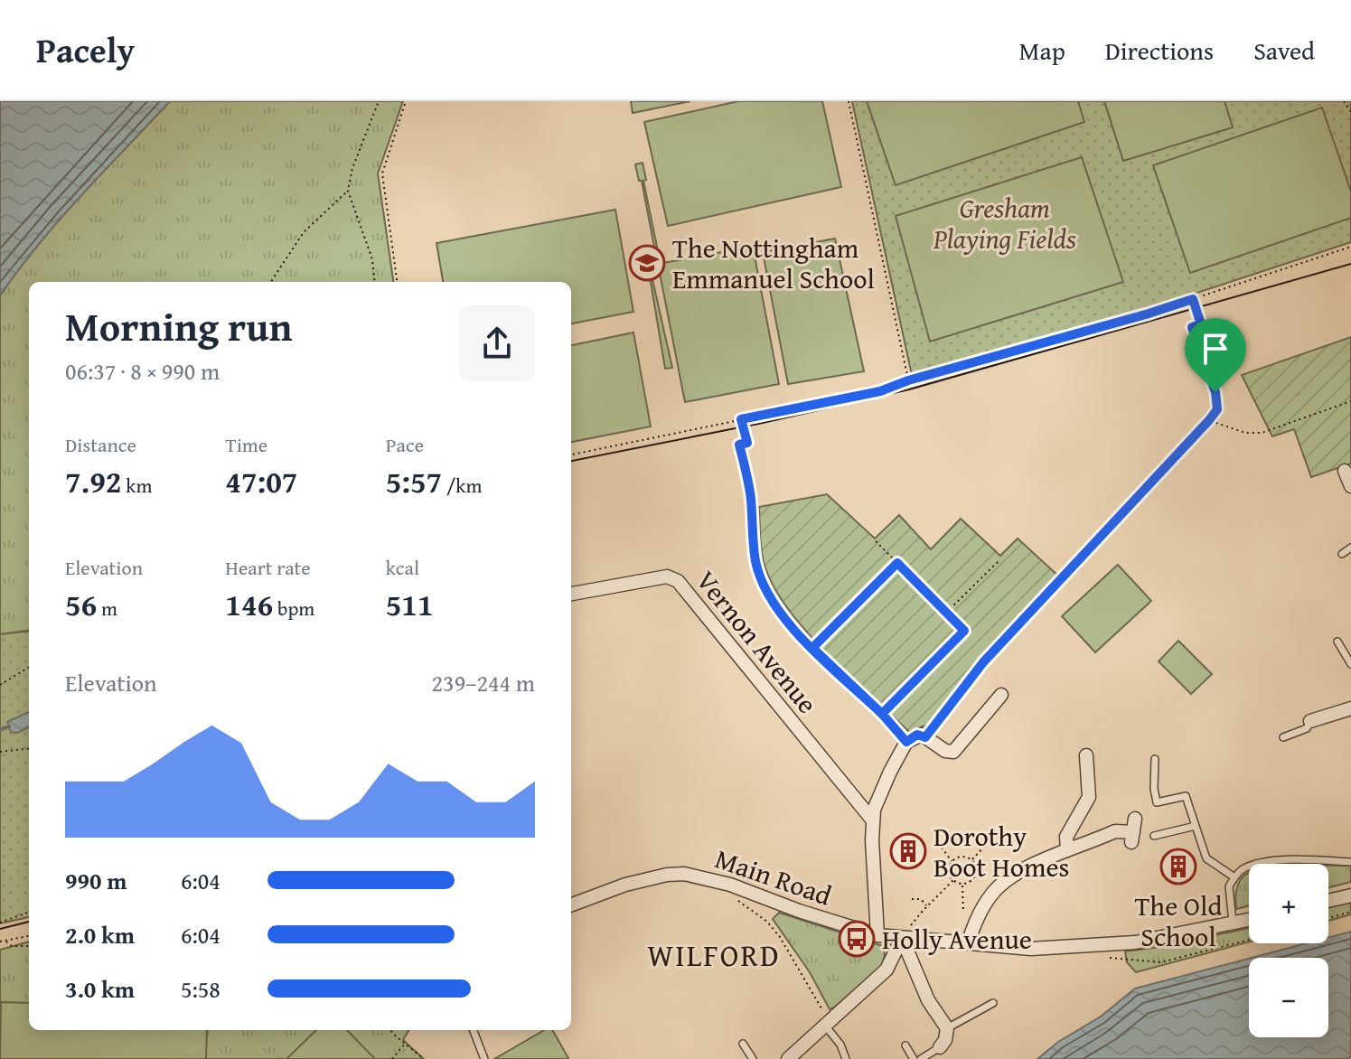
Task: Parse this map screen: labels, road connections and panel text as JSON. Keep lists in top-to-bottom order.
{
  "streets": {
    "street": ["Vernon Avenue", "Main Road"]
  },
  "districts": ["WILFORD"],
  "parks": ["Gresham Playing Fields"],
  "places": {
    "school or university": ["The Nottingham Emmanuel School"],
    "building": ["Dorothy Boot Homes", "The Old School"],
    "bus stop": ["Holly Avenue"]
  },
  "page": {
    "header": "Pacely",
    "nav": ["Map", "Directions", "Saved"],
    "heading": ["Morning run", "06:37 · 8 × 990 m"],
    "stats": [
      ["Distance", "7.92 km"],
      ["Time", "47:07"],
      ["Pace", "5:57 /km"],
      ["Elevation", "56 m"],
      ["Heart rate", "146 bpm"],
      ["kcal", "511"]
    ],
    "chart": ["Elevation", "239–244 m"],
    "list": [
      {
        "name": "990 m",
        "note": "6:04"
      },
      {
        "name": "2.0 km",
        "note": "6:04"
      },
      {
        "name": "3.0 km",
        "note": "5:58"
      }
    ],
    "map_buttons": ["+", "−"]
  }
}
